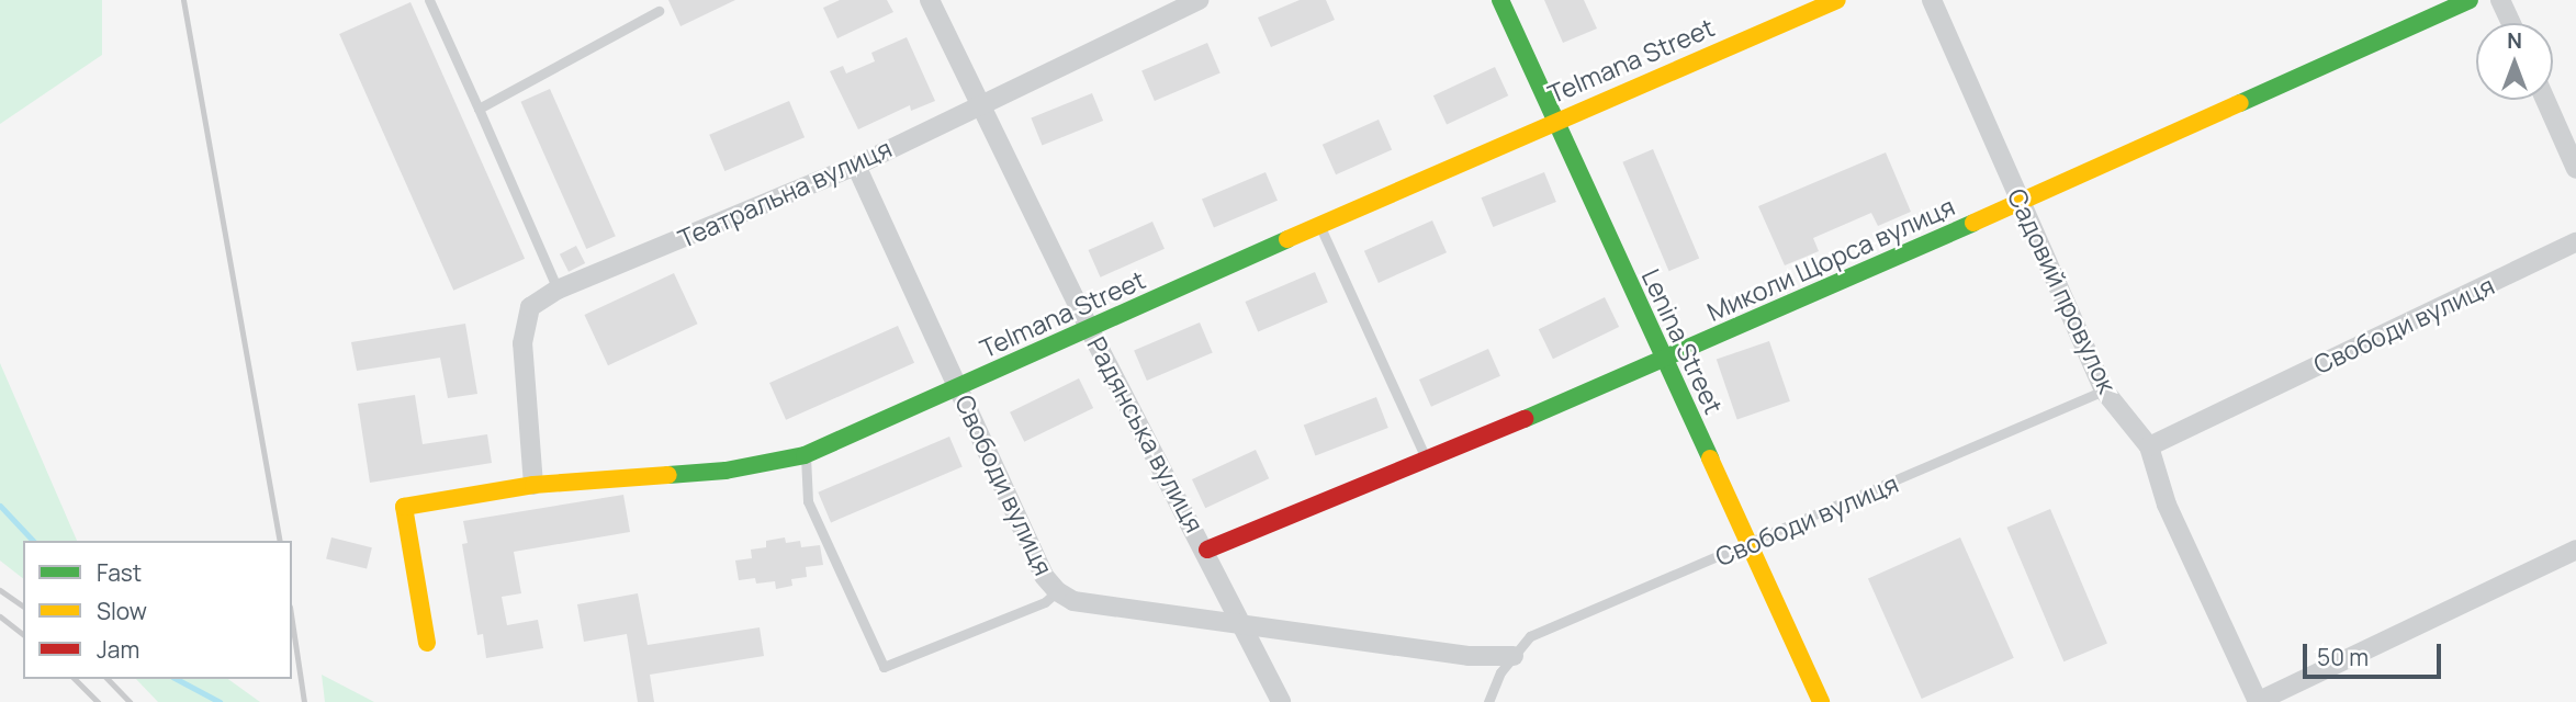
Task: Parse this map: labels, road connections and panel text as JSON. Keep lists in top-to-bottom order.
{
  "streets": {
    "street": [
      "Telmana Street",
      "Театральна вулиця",
      "Миколи Щорса вулиця",
      "Садовий провулок",
      "Свободи вулиця",
      "Lenina Street",
      "Радянська вулиця"
    ]
  },
  "crossings": [
    ["Telmana Street", "Театральна вулиця"],
    ["Telmana Street", "Свободи вулиця"],
    ["Telmana Street", "Lenina Street"],
    ["Telmana Street", "Радянська вулиця"],
    ["Театральна вулиця", "Свободи вулиця"],
    ["Театральна вулиця", "Радянська вулиця"],
    ["Миколи Щорса вулиця", "Садовий провулок"],
    ["Миколи Щорса вулиця", "Lenina Street"],
    ["Миколи Щорса вулиця", "Радянська вулиця"],
    ["Садовий провулок", "Свободи вулиця"],
    ["Свободи вулиця", "Lenina Street"],
    ["Свободи вулиця", "Радянська вулиця"]
  ],
  "legend": ["Fast", "Slow", "Jam"],
  "scale_bar": "50 m",
  "north": "top"
}
